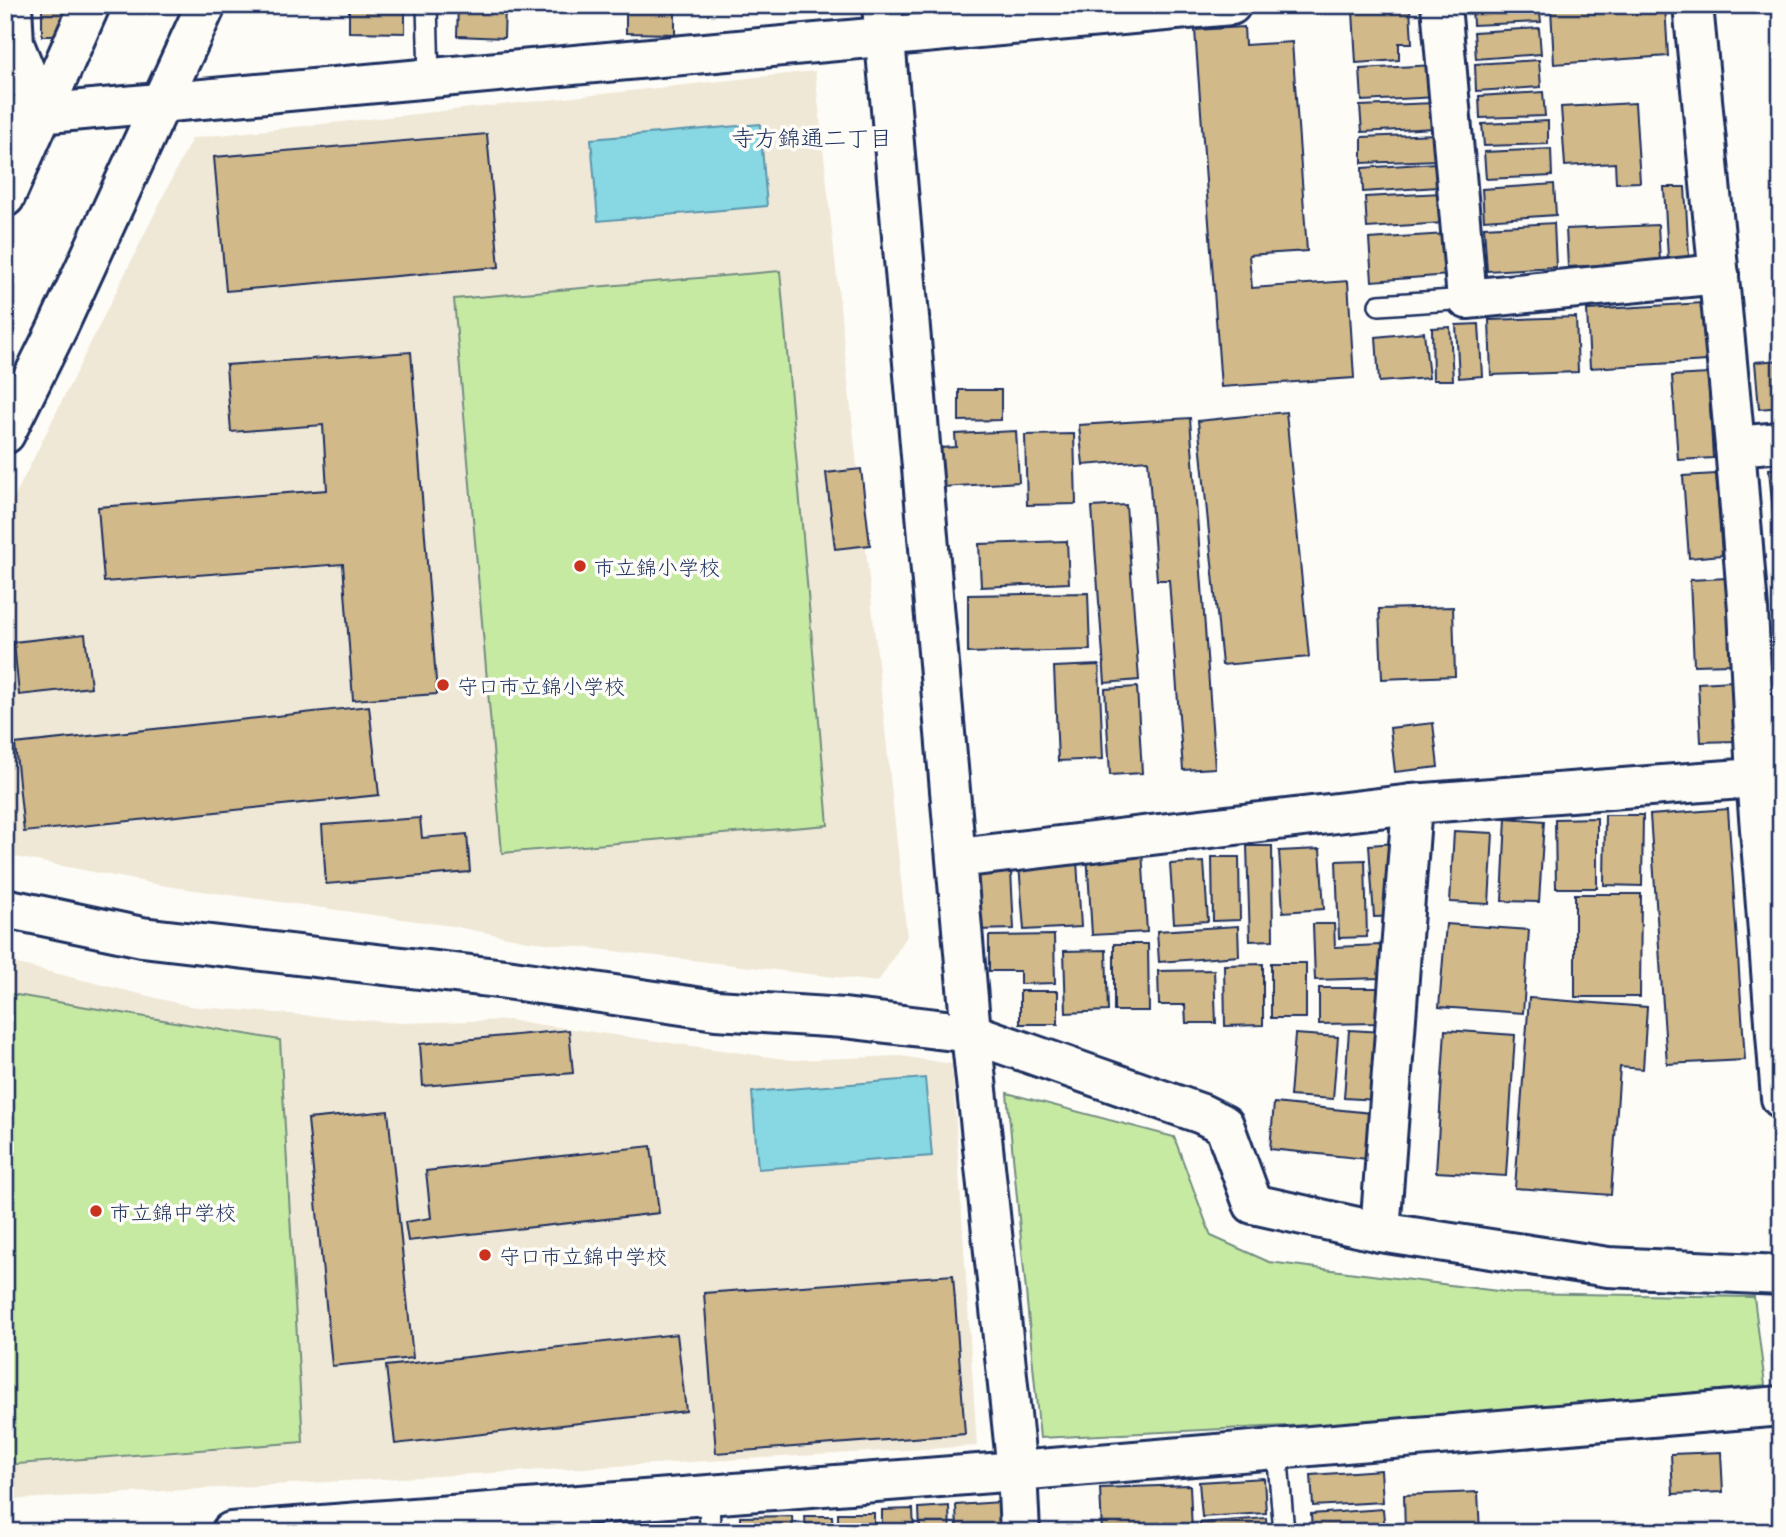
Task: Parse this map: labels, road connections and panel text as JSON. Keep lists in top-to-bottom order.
{
  "districts": ["寺方錦通二丁目"],
  "places": [
    "市立錦小学校",
    "守口市立錦小学校",
    "市立錦中学校",
    "守口市立錦中学校"
  ]
}
